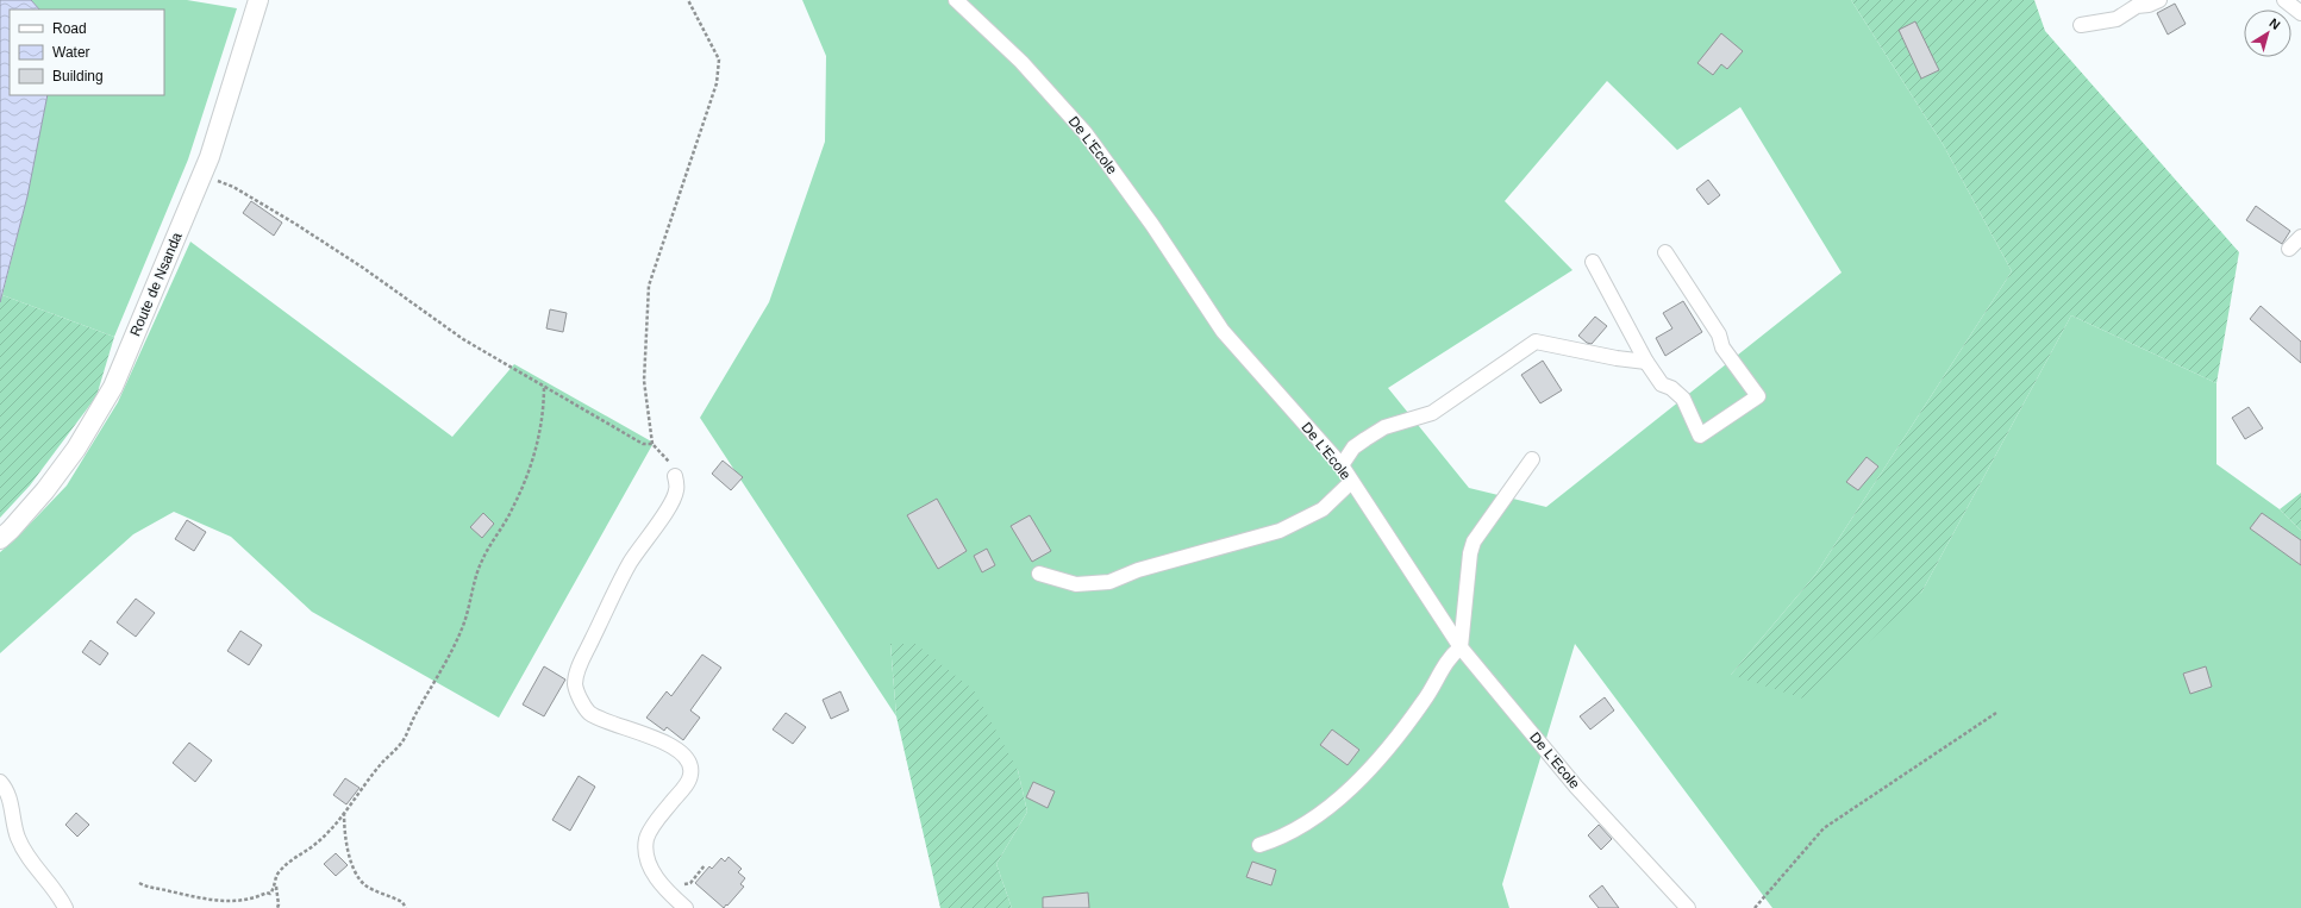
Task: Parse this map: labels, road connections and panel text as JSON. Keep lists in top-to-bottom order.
{
  "streets": {
    "street": ["De L'Ecole", "Route de Nsanda"]
  },
  "legend": ["Road", "Water", "Building"],
  "north": "top right"
}
